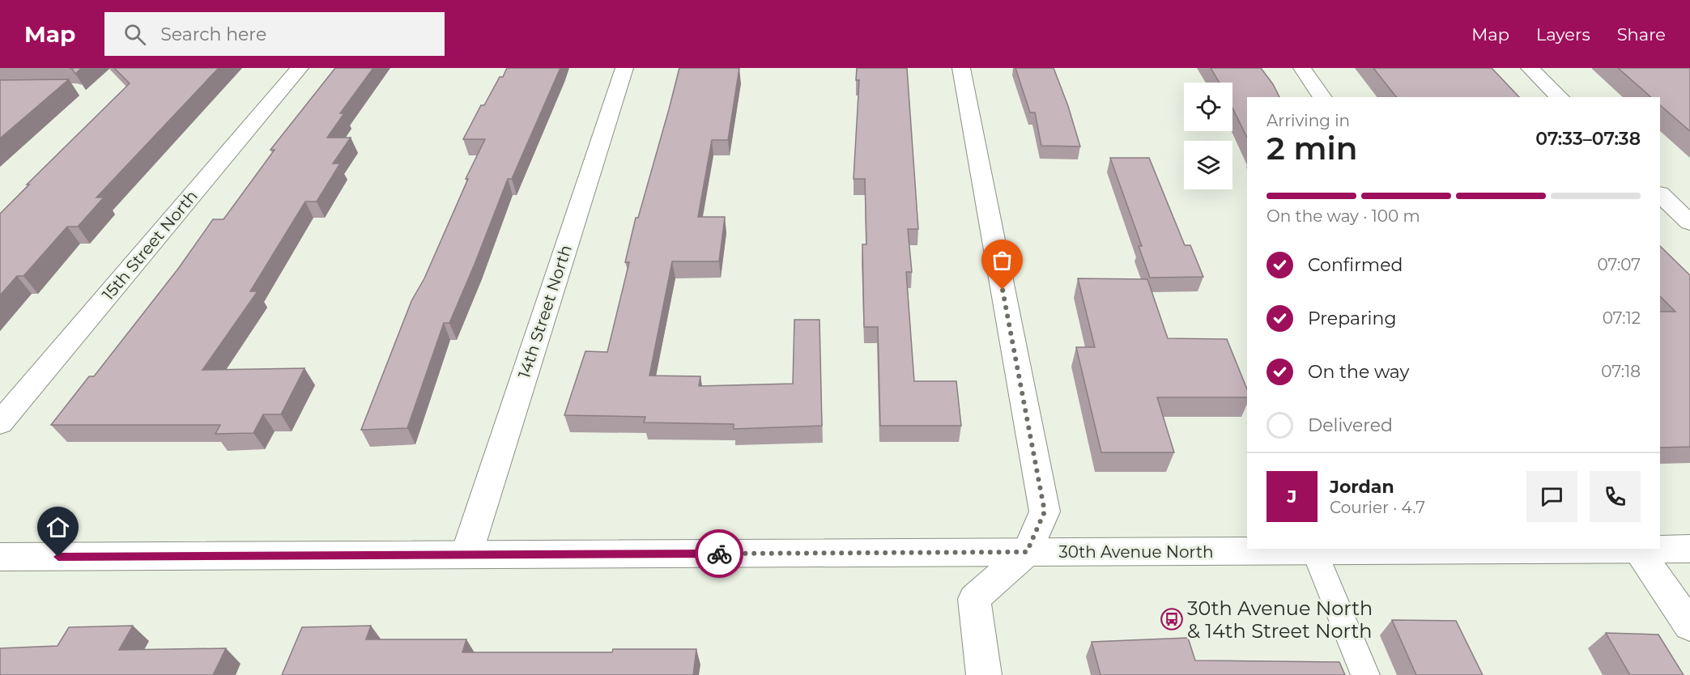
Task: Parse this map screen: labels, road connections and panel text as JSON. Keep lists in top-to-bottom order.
{
  "streets": {
    "street": ["15th Street North", "14th Street North", "30th Avenue North"]
  },
  "crossings": [
    ["14th Street North", "30th Avenue North"]
  ],
  "places": {
    "bus stop": ["30th Avenue North & 14th Street North"]
  },
  "page": {
    "header": "Map",
    "search": "Search here",
    "nav": ["Map", "Layers", "Share"],
    "heading": ["2 min", "Arriving in", "07:33–07:38"],
    "panel": ["Jordan", "Courier · 4.7"],
    "bar": "On the way · 100 m",
    "list": [
      ["Confirmed", "07:07"],
      ["Preparing", "07:12"],
      ["On the way", "07:18"],
      "Delivered"
    ],
    "round": "J"
  }
}
